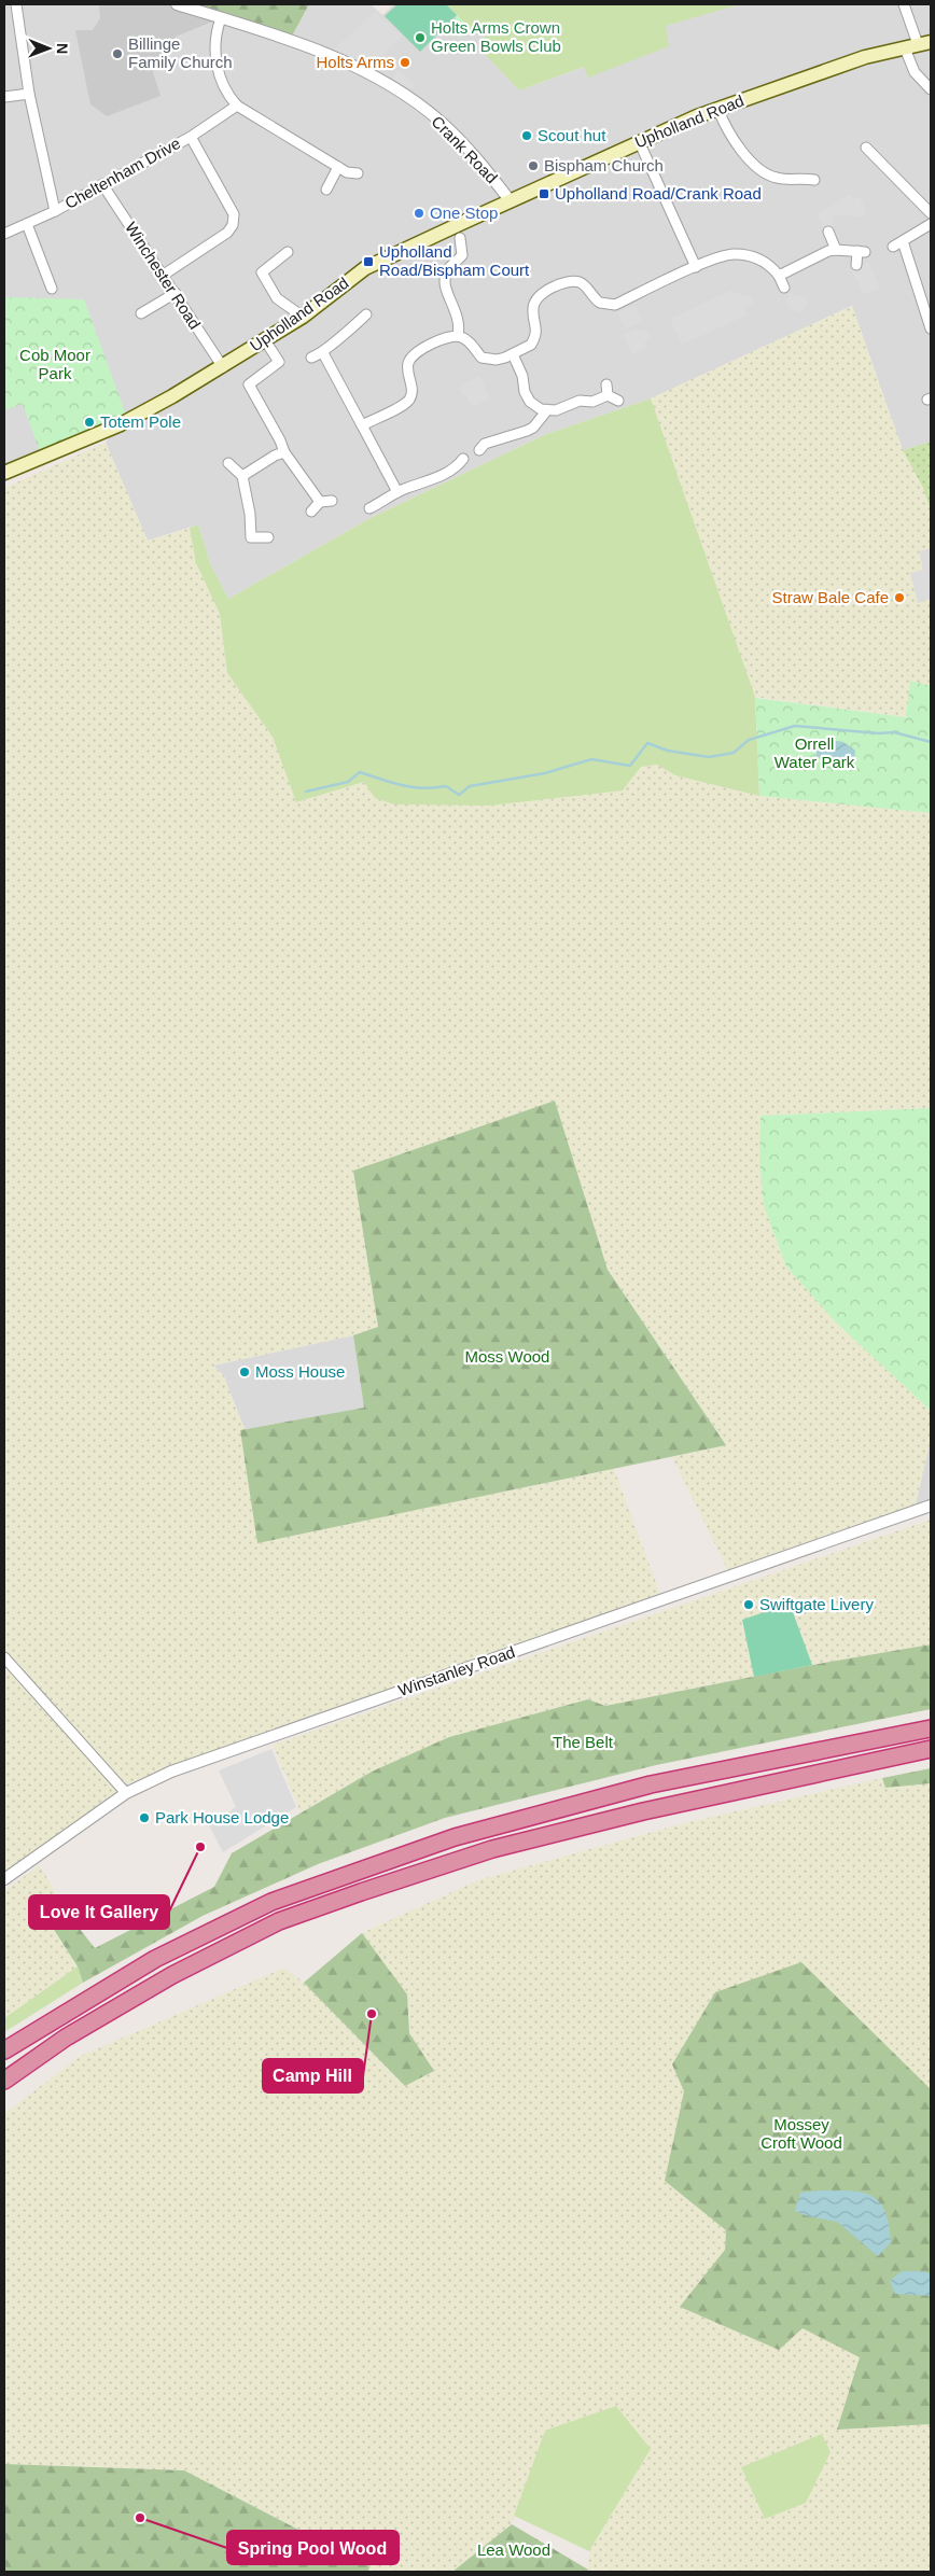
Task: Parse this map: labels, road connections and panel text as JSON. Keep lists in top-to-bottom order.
{
  "streets": {
    "main road": ["Upholland Road"],
    "street": [
      "Crank Road",
      "Cheltenham Drive",
      "Winchester Road",
      "Winstanley Road"
    ]
  },
  "crossings": [
    ["Upholland Road", "Crank Road"],
    ["Upholland Road", "Winchester Road"],
    ["Cheltenham Drive", "Winchester Road"]
  ],
  "parks": [
    "Cob Moor Park",
    "Orrell Water Park",
    "Moss Wood",
    "The Belt",
    "Mossey Croft Wood",
    "Lea Wood"
  ],
  "places": {
    "other": [
      "Holts Arms Crown Green Bowls Club",
      "Billinge Family Church",
      "Holts Arms",
      "Scout hut",
      "Bispham Church",
      "One Stop",
      "Totem Pole",
      "Straw Bale Cafe",
      "Moss House",
      "Swiftgate Livery",
      "Park House Lodge",
      "Love It Gallery",
      "Camp Hill",
      "Spring Pool Wood"
    ],
    "transit": ["Upholland Road/Crank Road", "Upholland Road/Bispham Court"]
  },
  "north": "right"
}
